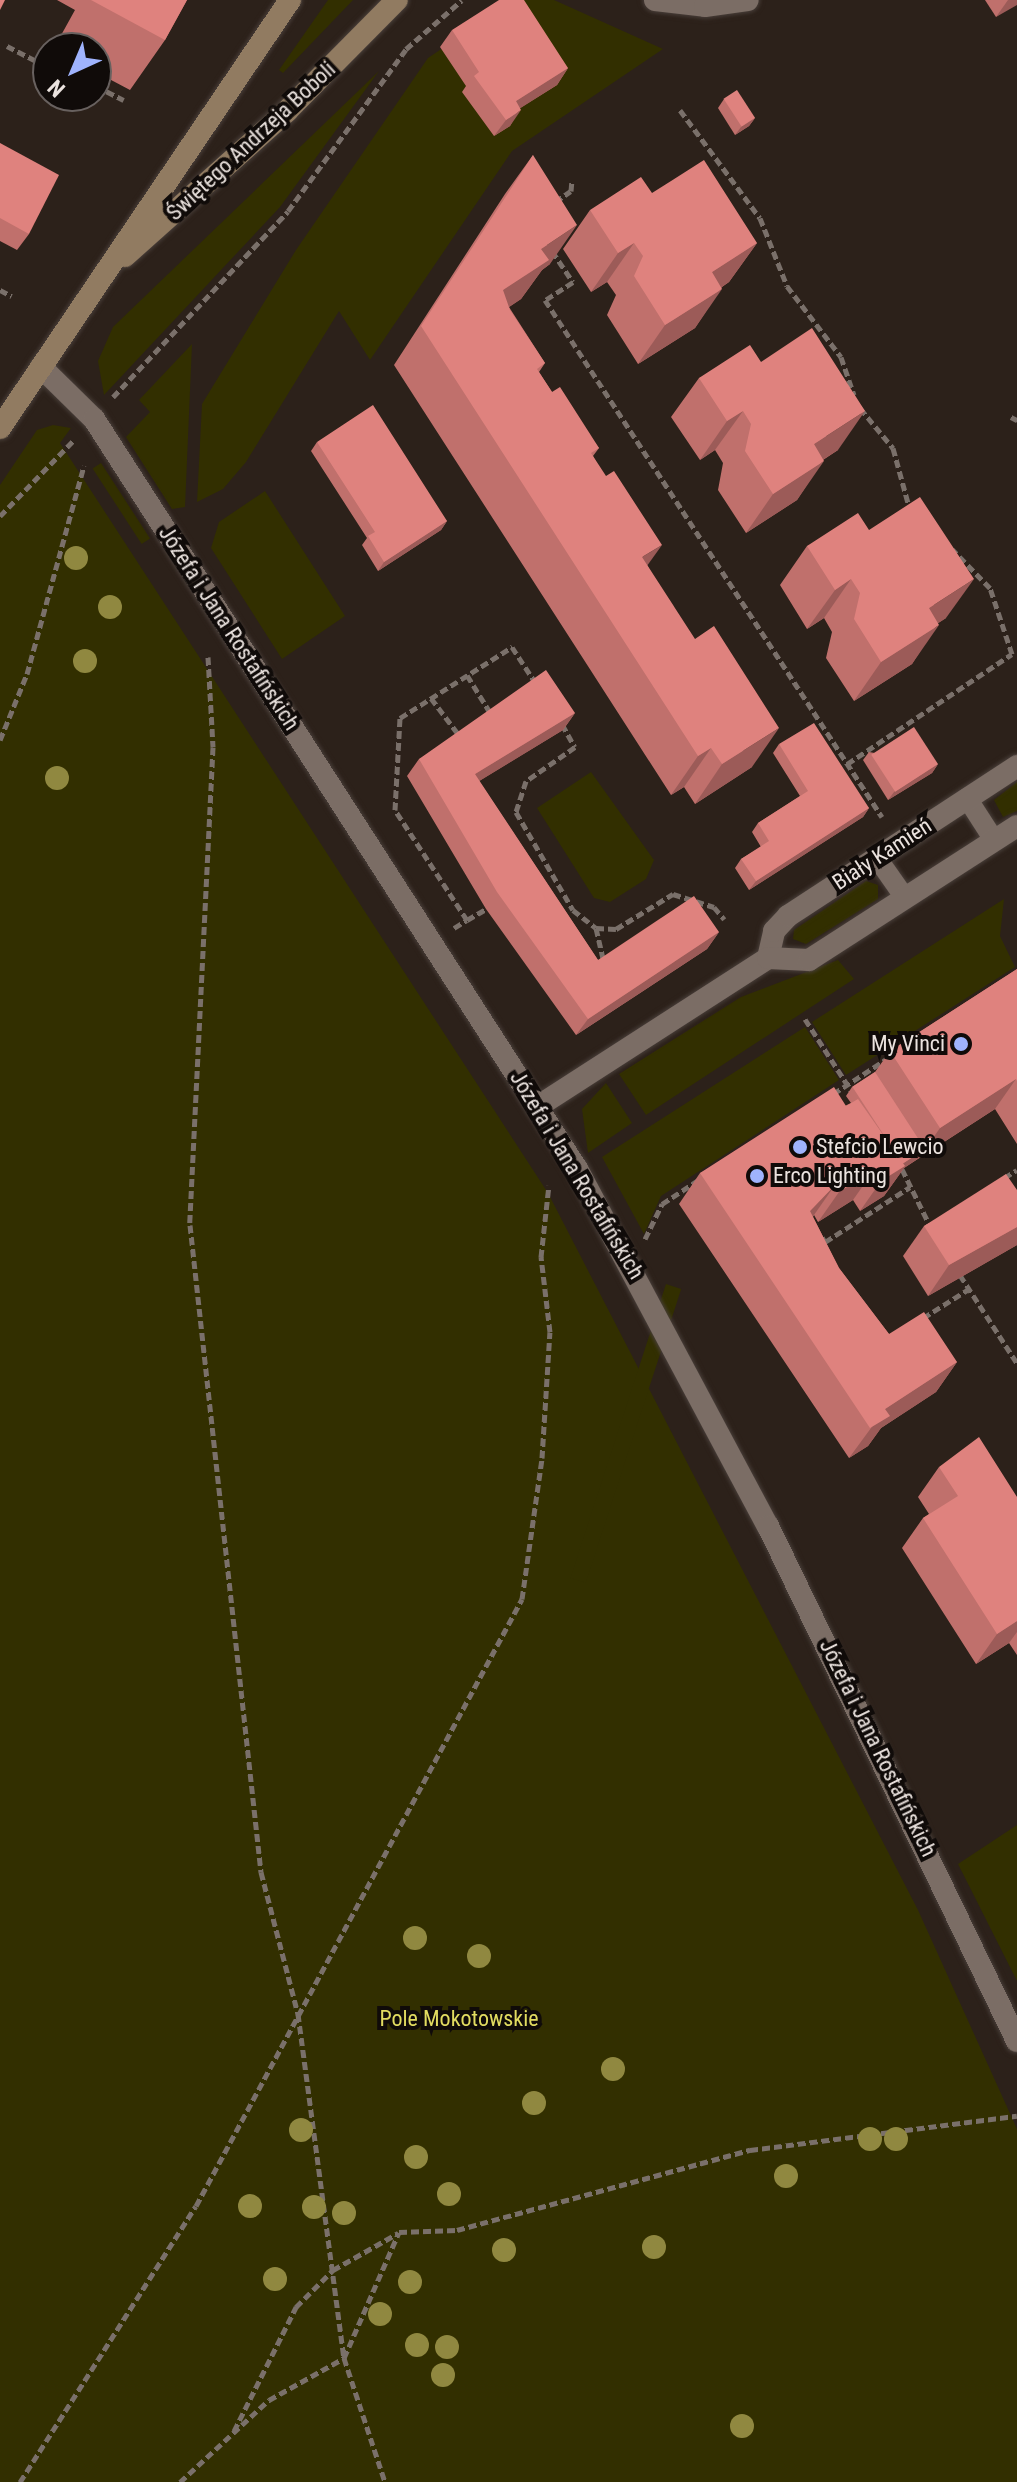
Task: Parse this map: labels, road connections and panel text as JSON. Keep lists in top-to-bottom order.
{
  "streets": {
    "main road": ["Świętego Andrzeja Boboli"],
    "street": ["Józefa i Jana Rostafińskich", "Biały Kamień"]
  },
  "crossings": [
    ["Świętego Andrzeja Boboli", "Józefa i Jana Rostafińskich"]
  ],
  "parks": ["Pole Mokotowskie"],
  "places": ["My Vinci", "Stefcio Lewcio", "Erco Lighting"],
  "north": "bottom left"
}
